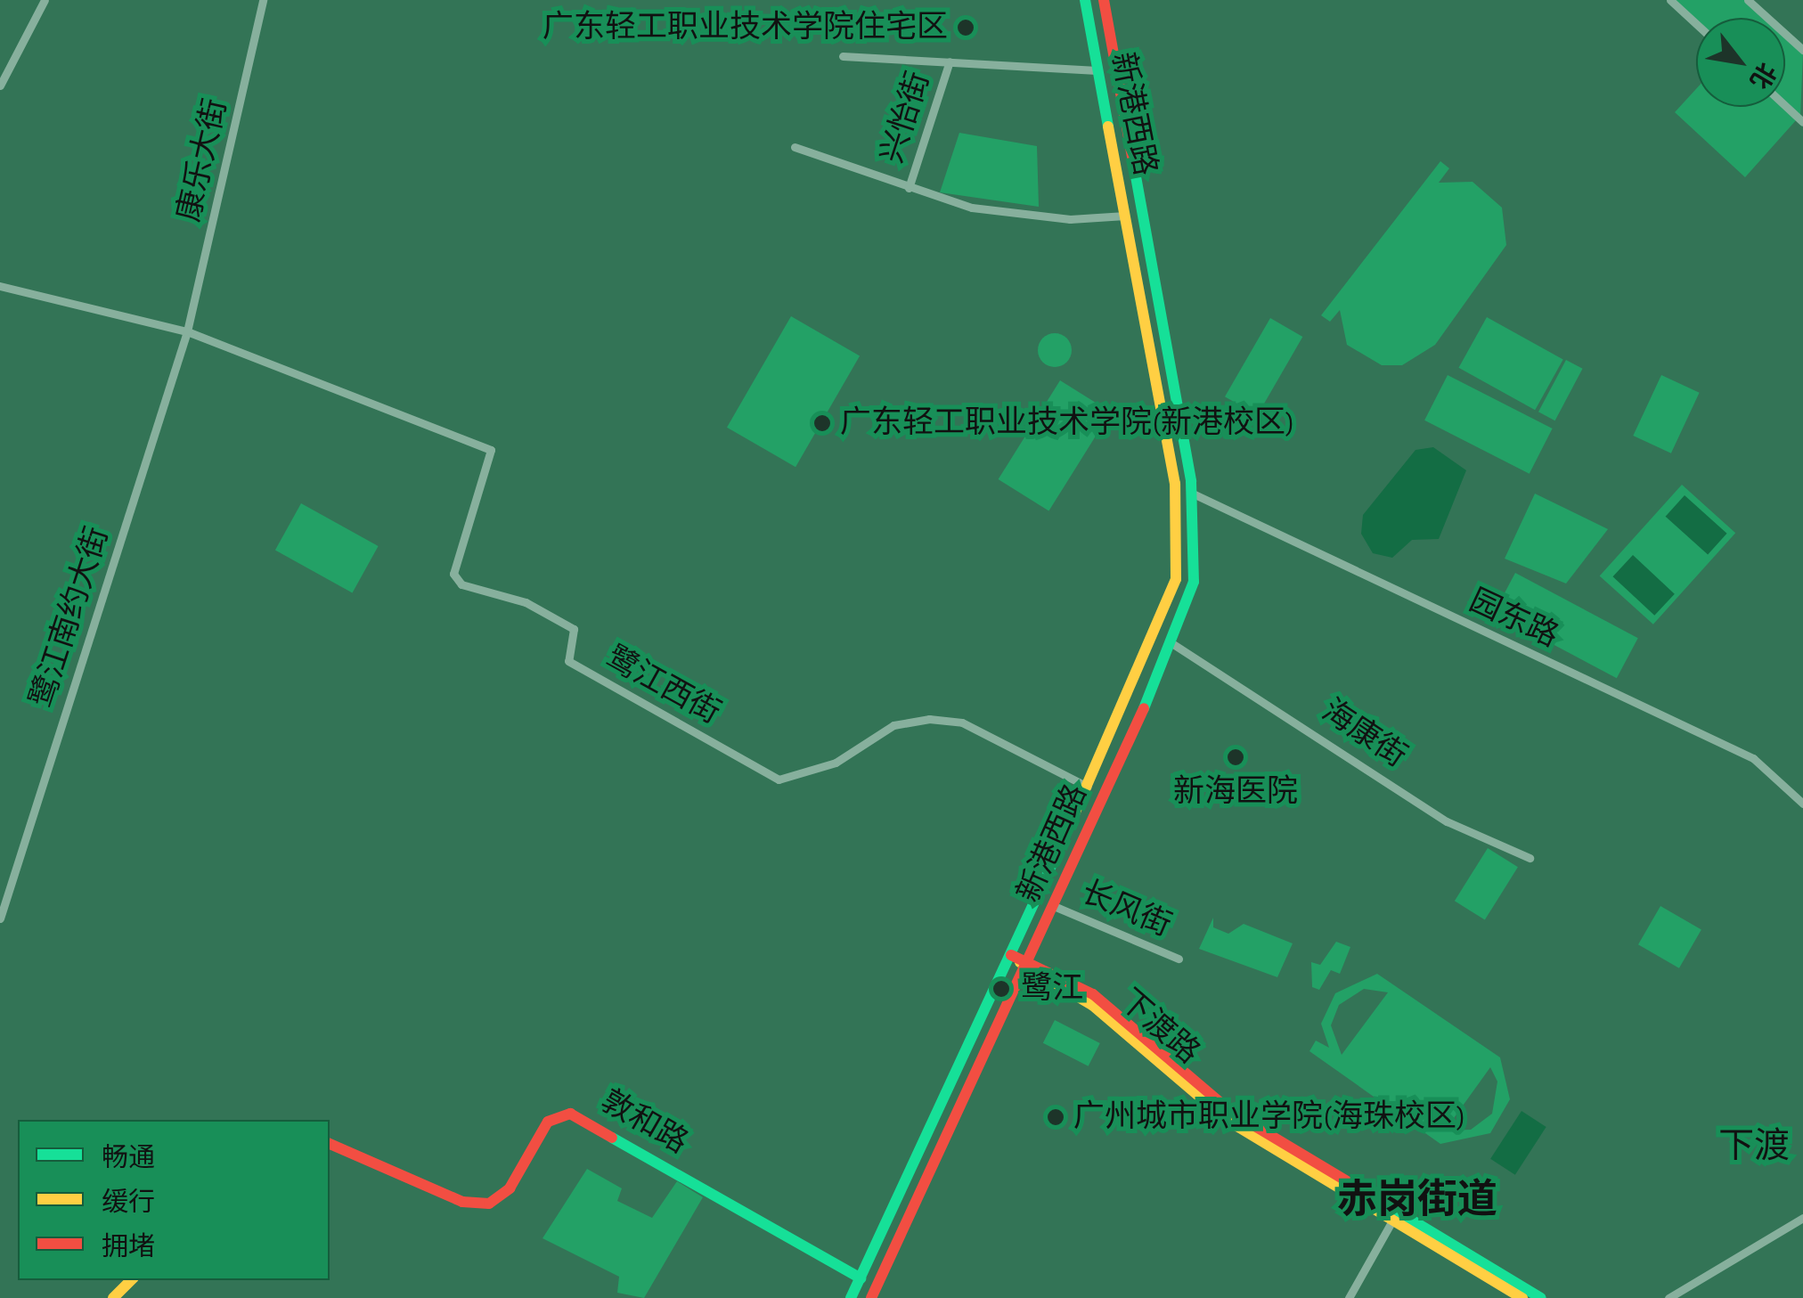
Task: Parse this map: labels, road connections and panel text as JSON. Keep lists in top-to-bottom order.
{
  "streets": {
    "main road": ["新港西路", "下渡路", "敦和路"],
    "street": [
      "兴怡街",
      "康乐大街",
      "鹭江南约大街",
      "园东路",
      "鹭江西街",
      "海康街",
      "长风街"
    ]
  },
  "crossings": [
    ["新港西路", "园东路"],
    ["新港西路", "鹭江西街"],
    ["新港西路", "海康街"],
    ["新港西路", "长风街"],
    ["新港西路", "下渡路"],
    ["新港西路", "敦和路"],
    ["康乐大街", "鹭江南约大街"],
    ["康乐大街", "鹭江西街"],
    ["鹭江南约大街", "鹭江西街"]
  ],
  "districts": ["下渡", "赤岗街道"],
  "places": [
    "广东轻工职业技术学院住宅区",
    "广东轻工职业技术学院(新港校区)",
    "新海医院",
    "鹭江",
    "广州城市职业学院(海珠校区)"
  ],
  "legend": ["畅通", "缓行", "拥堵"],
  "north": "bottom right"
}
